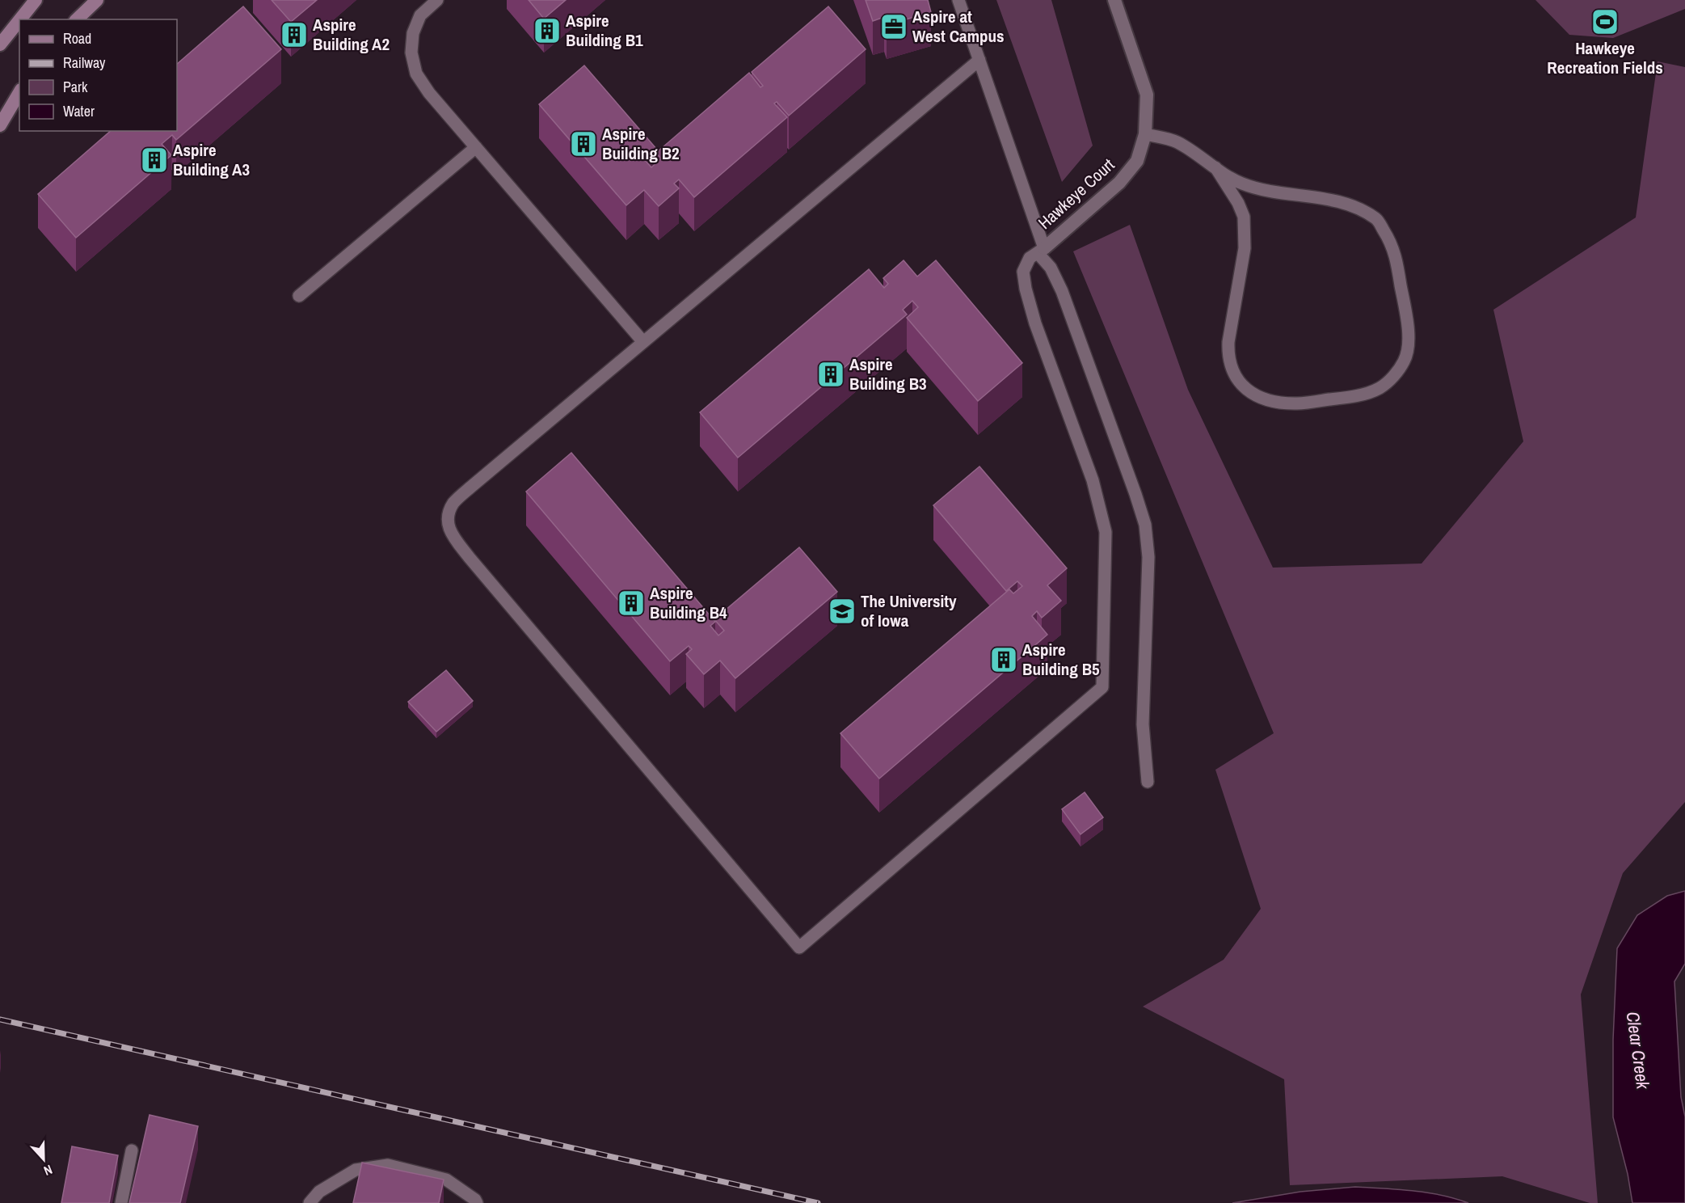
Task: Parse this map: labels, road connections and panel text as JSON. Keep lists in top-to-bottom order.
{
  "streets": {
    "street": ["Hawkeye Court"]
  },
  "water": ["Clear Creek"],
  "places": {
    "sports": ["Hawkeye Recreation Fields"],
    "office": ["Aspire at West Campus"],
    "building": [
      "Aspire Building B1",
      "Aspire Building A2",
      "Aspire Building B2",
      "Aspire Building A3",
      "Aspire Building B3",
      "Aspire Building B4",
      "Aspire Building B5"
    ],
    "school or university": ["The University of Iowa"]
  },
  "legend": [
    "Road",
    "Railway",
    "Park",
    "Water"
  ],
  "north": "bottom"
}
